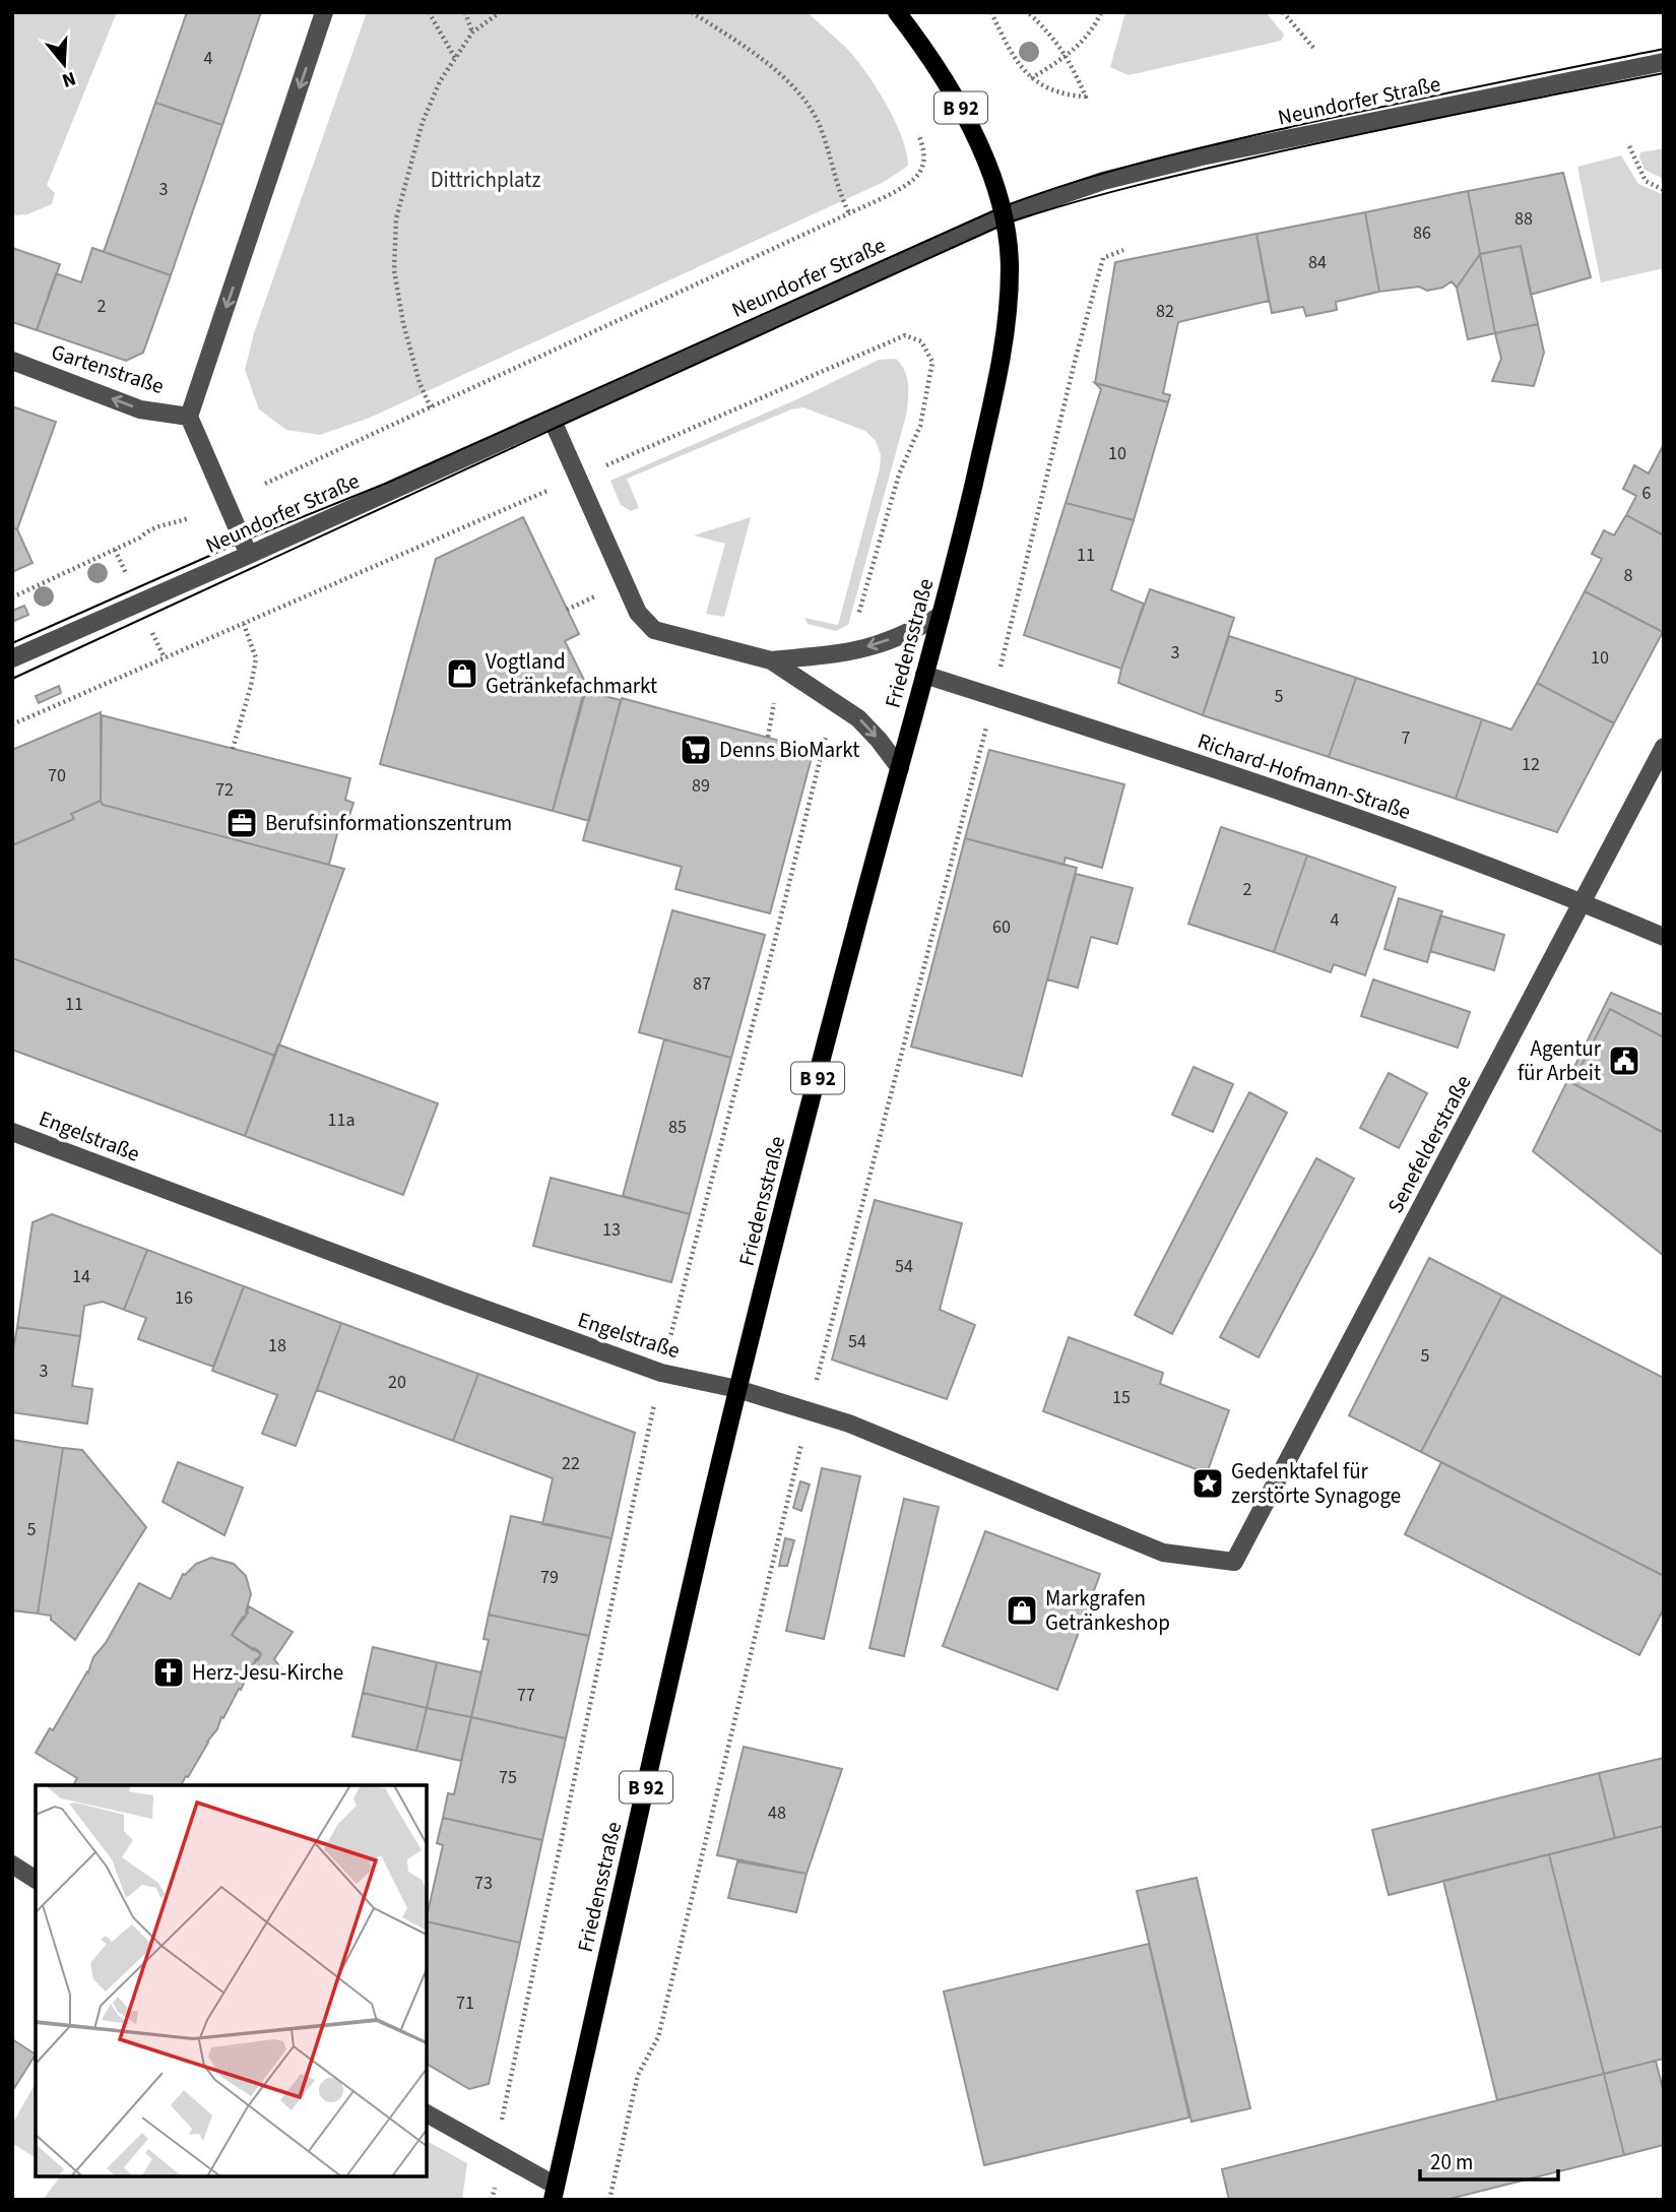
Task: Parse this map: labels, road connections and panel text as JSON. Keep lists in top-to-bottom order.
{
  "streets": {
    "main road": ["B 92", "Friedensstraße"],
    "street": [
      "Neundorfer Straße",
      "Gartenstraße",
      "Richard-Hofmann-Straße",
      "Engelstraße",
      "Senefelderstraße"
    ]
  },
  "crossings": [
    ["Neundorfer Straße", "B 92"],
    ["Neundorfer Straße", "Friedensstraße"],
    ["B 92", "Friedensstraße"],
    ["Friedensstraße", "Richard-Hofmann-Straße"],
    ["Friedensstraße", "Engelstraße"],
    ["Richard-Hofmann-Straße", "Senefelderstraße"],
    ["Engelstraße", "Senefelderstraße"]
  ],
  "one_way": ["Gartenstraße"],
  "parks": ["Dittrichplatz"],
  "places": {
    "shop": ["Vogtland Getränkefachmarkt", "Markgrafen Getränkeshop"],
    "supermarket": ["Denns BioMarkt"],
    "office": ["Berufsinformationszentrum"],
    "public building": ["Agentur für Arbeit"],
    "place": ["Gedenktafel für zerstörte Synagoge"],
    "church": ["Herz-Jesu-Kirche"]
  },
  "house_numbers": [
    "4",
    "3",
    "88",
    "86",
    "84",
    "2",
    "82",
    "10",
    "6",
    "11",
    "8",
    "3",
    "10",
    "5",
    "7",
    "12",
    "70",
    "89",
    "72",
    "2",
    "4",
    "60",
    "87",
    "11",
    "11a",
    "85",
    "13",
    "54",
    "14",
    "16",
    "54",
    "18",
    "5",
    "3",
    "20",
    "15",
    "22",
    "5",
    "79",
    "77",
    "75",
    "48",
    "73",
    "71"
  ],
  "scale_bar": "20 m",
  "north": "bottom"
}
